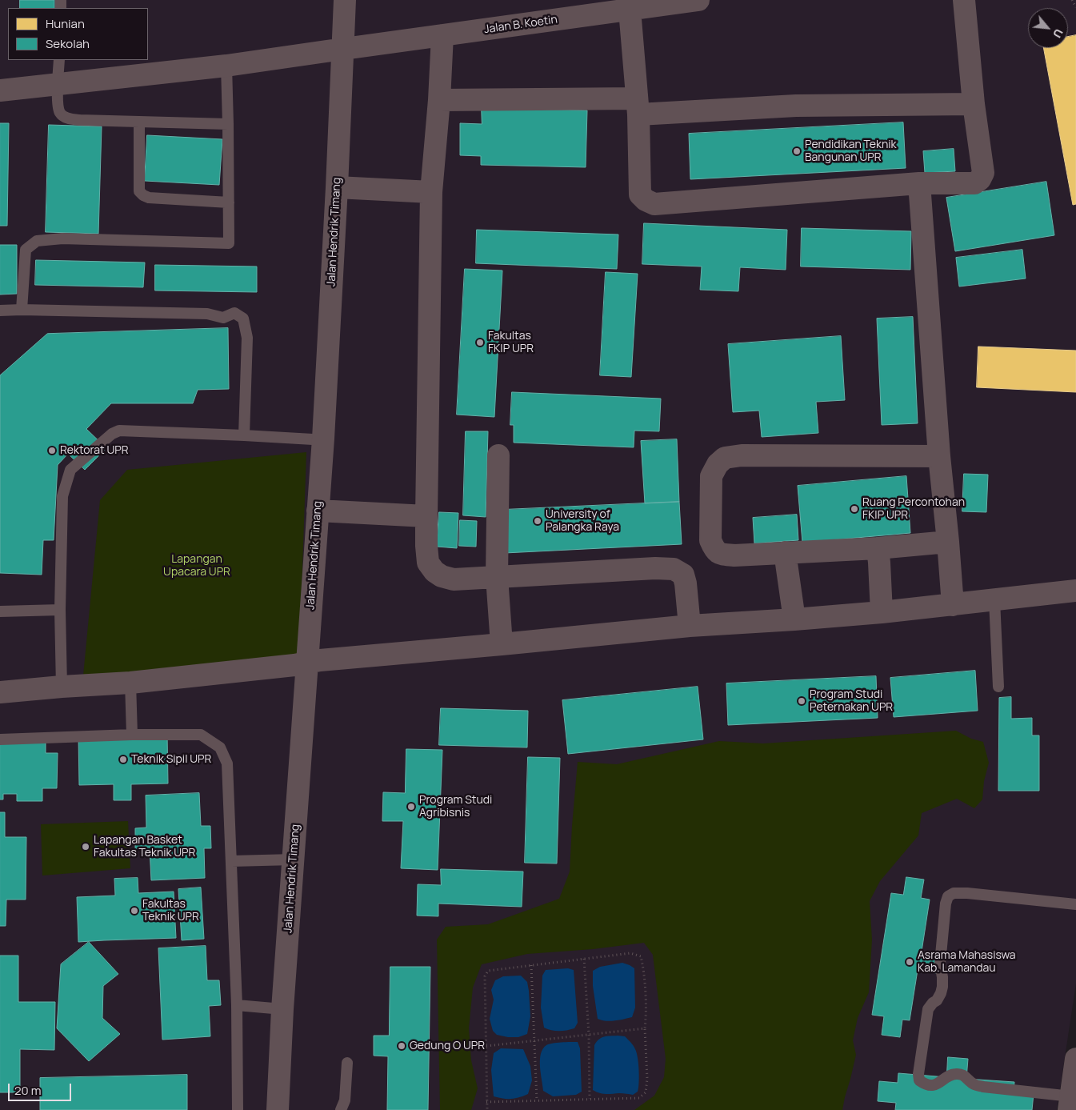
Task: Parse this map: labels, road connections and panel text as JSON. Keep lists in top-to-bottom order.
{
  "streets": {
    "street": ["Jalan B. Koetin", "Jalan Hendrik Timang"]
  },
  "crossings": [
    ["Jalan B. Koetin", "Jalan Hendrik Timang"]
  ],
  "parks": ["Lapangan Upacara UPR"],
  "places": [
    "Pendidikan Teknik Bangunan UPR",
    "Fakultas FKIP UPR",
    "Rektorat UPR",
    "Ruang Percontohan FKIP UPR",
    "University of Palangka Raya",
    "Program Studi Peternakan UPR",
    "Teknik Sipil UPR",
    "Program Studi Agribisnis",
    "Lapangan Basket Fakultas Teknik UPR",
    "Fakultas Teknik UPR",
    "Asrama Mahasiswa Kab. Lamandau",
    "Gedung O UPR"
  ],
  "legend": ["Hunian", "Sekolah"],
  "scale_bar": "20 m",
  "north": "bottom right"
}
